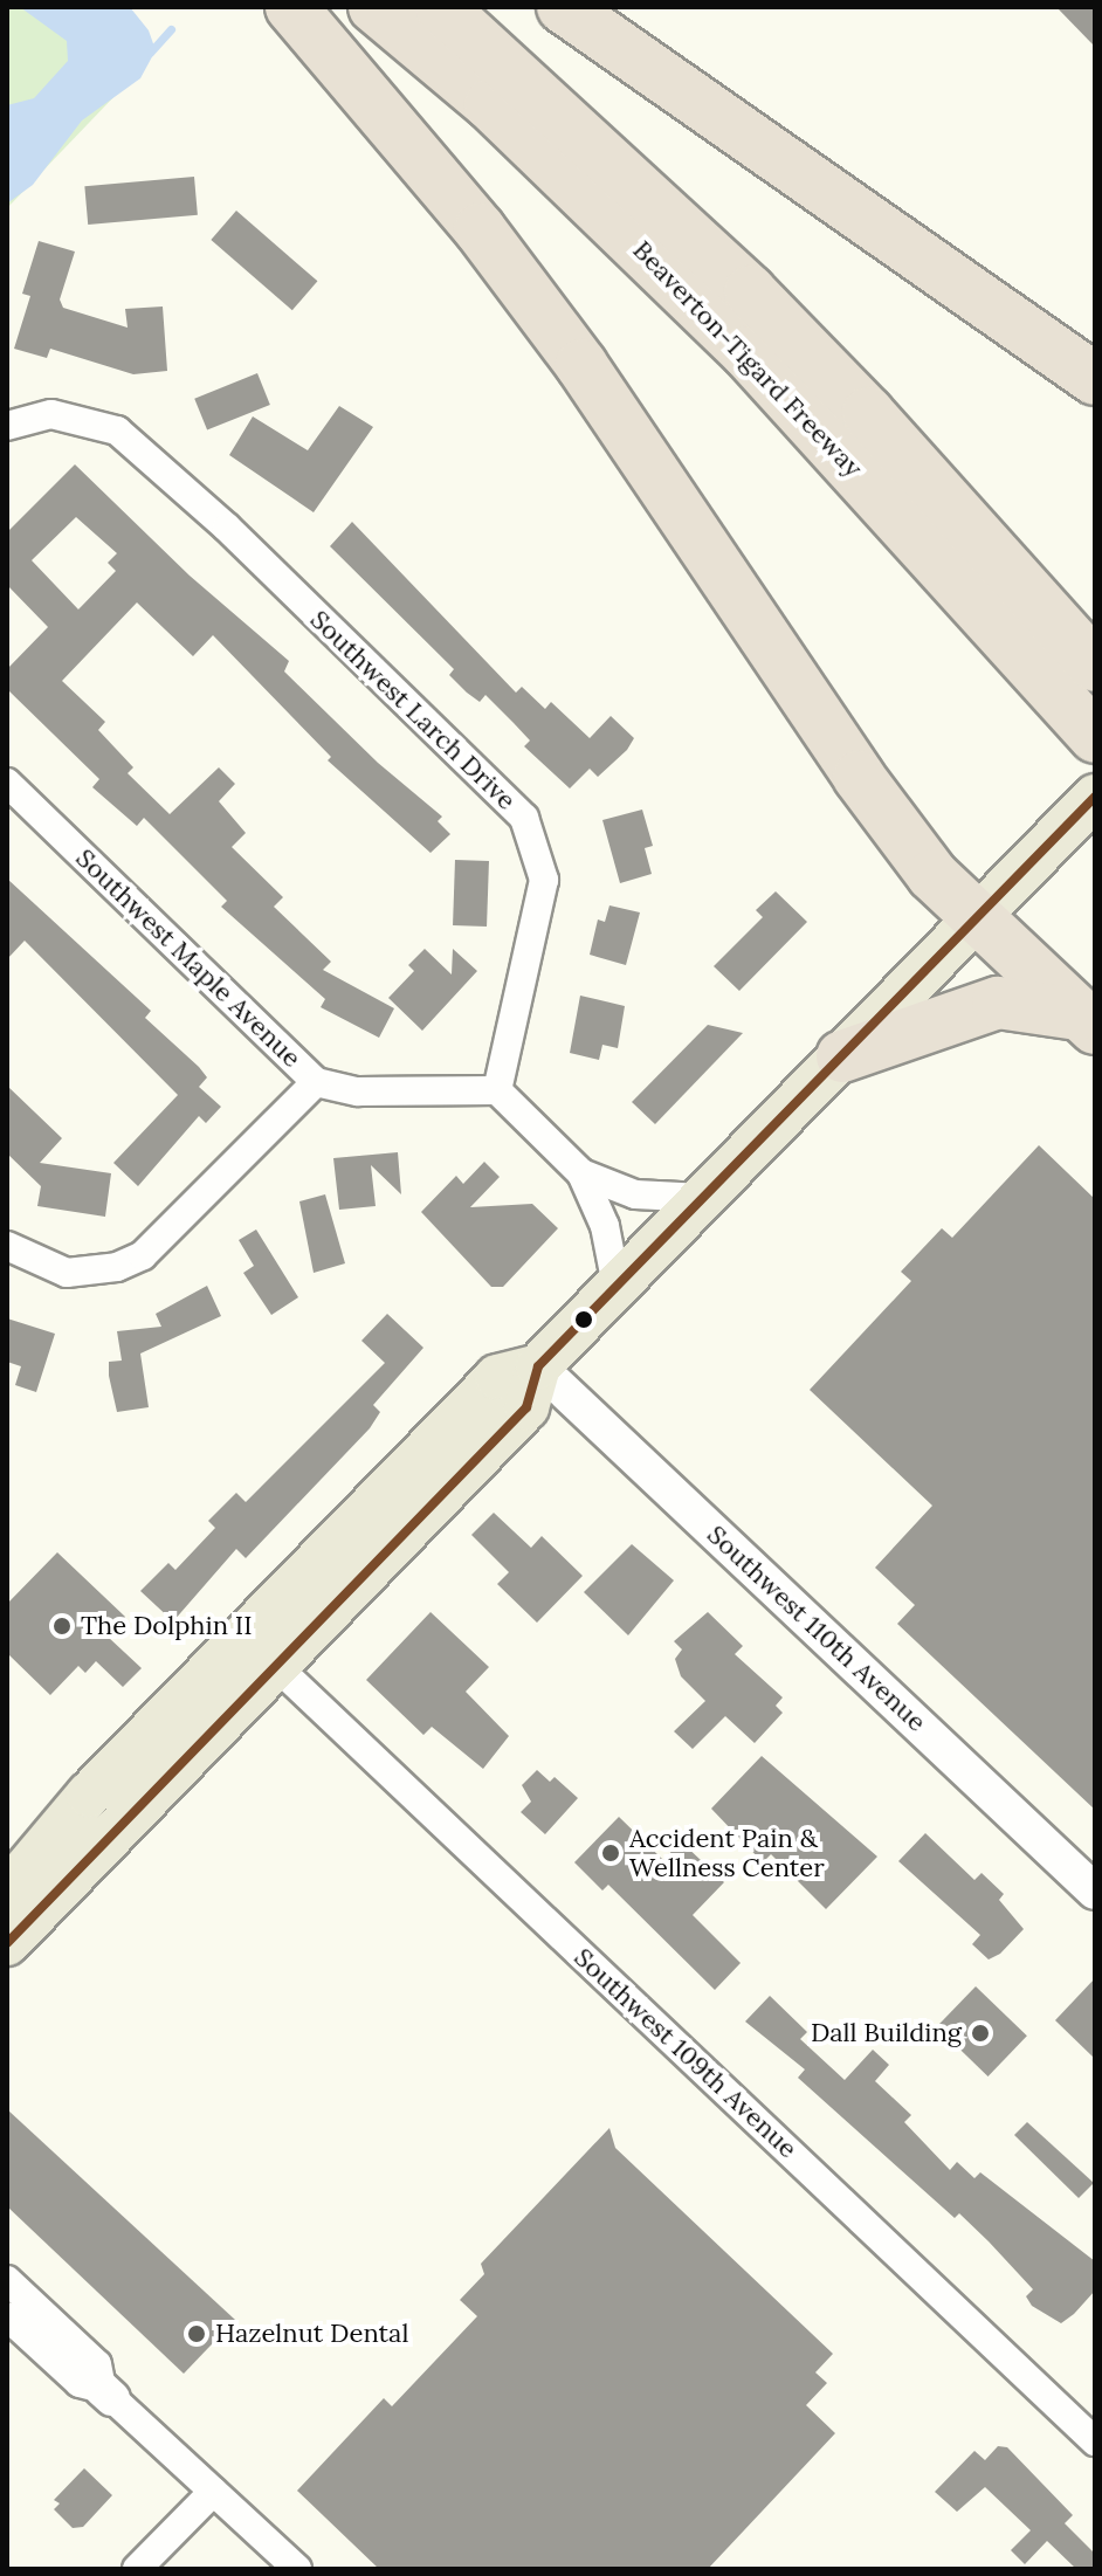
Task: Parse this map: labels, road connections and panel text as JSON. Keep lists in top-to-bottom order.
{
  "streets": {
    "highway": ["Beaverton-Tigard Freeway"],
    "street": [
      "Southwest Larch Drive",
      "Southwest Maple Avenue",
      "Southwest 110th Avenue",
      "Southwest 109th Avenue"
    ]
  },
  "crossings": [
    ["Southwest Larch Drive", "Southwest Maple Avenue"]
  ],
  "places": [
    "The Dolphin II",
    "Accident Pain & Wellness Center",
    "Dall Building",
    "Hazelnut Dental"
  ]
}
